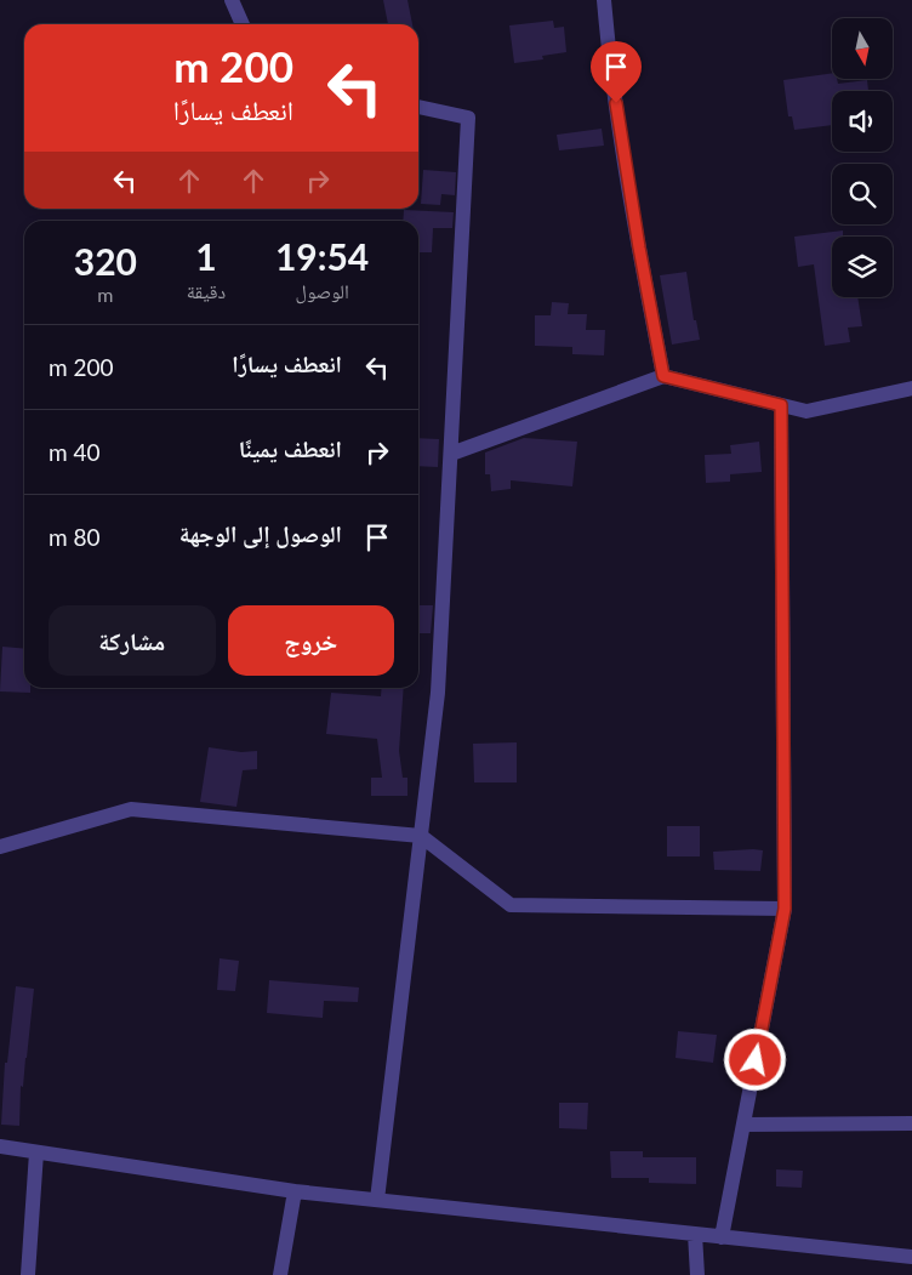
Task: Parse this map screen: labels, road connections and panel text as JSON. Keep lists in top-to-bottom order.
{
  "north": "bottom",
  "page": {
    "turn": ["200 m", "انعطف يسارًا"],
    "eta": [
      "19:54",
      "الوصول",
      "1",
      "دقيقة",
      "320",
      "m"
    ],
    "list": [
      {
        "name": "انعطف يسارًا",
        "value": "200 m"
      },
      {
        "name": "انعطف يمينًا",
        "value": "40 m"
      },
      {
        "name": "الوصول إلى الوجهة",
        "value": "80 m"
      }
    ],
    "buttons": ["خروج", "مشاركة"]
  }
}
